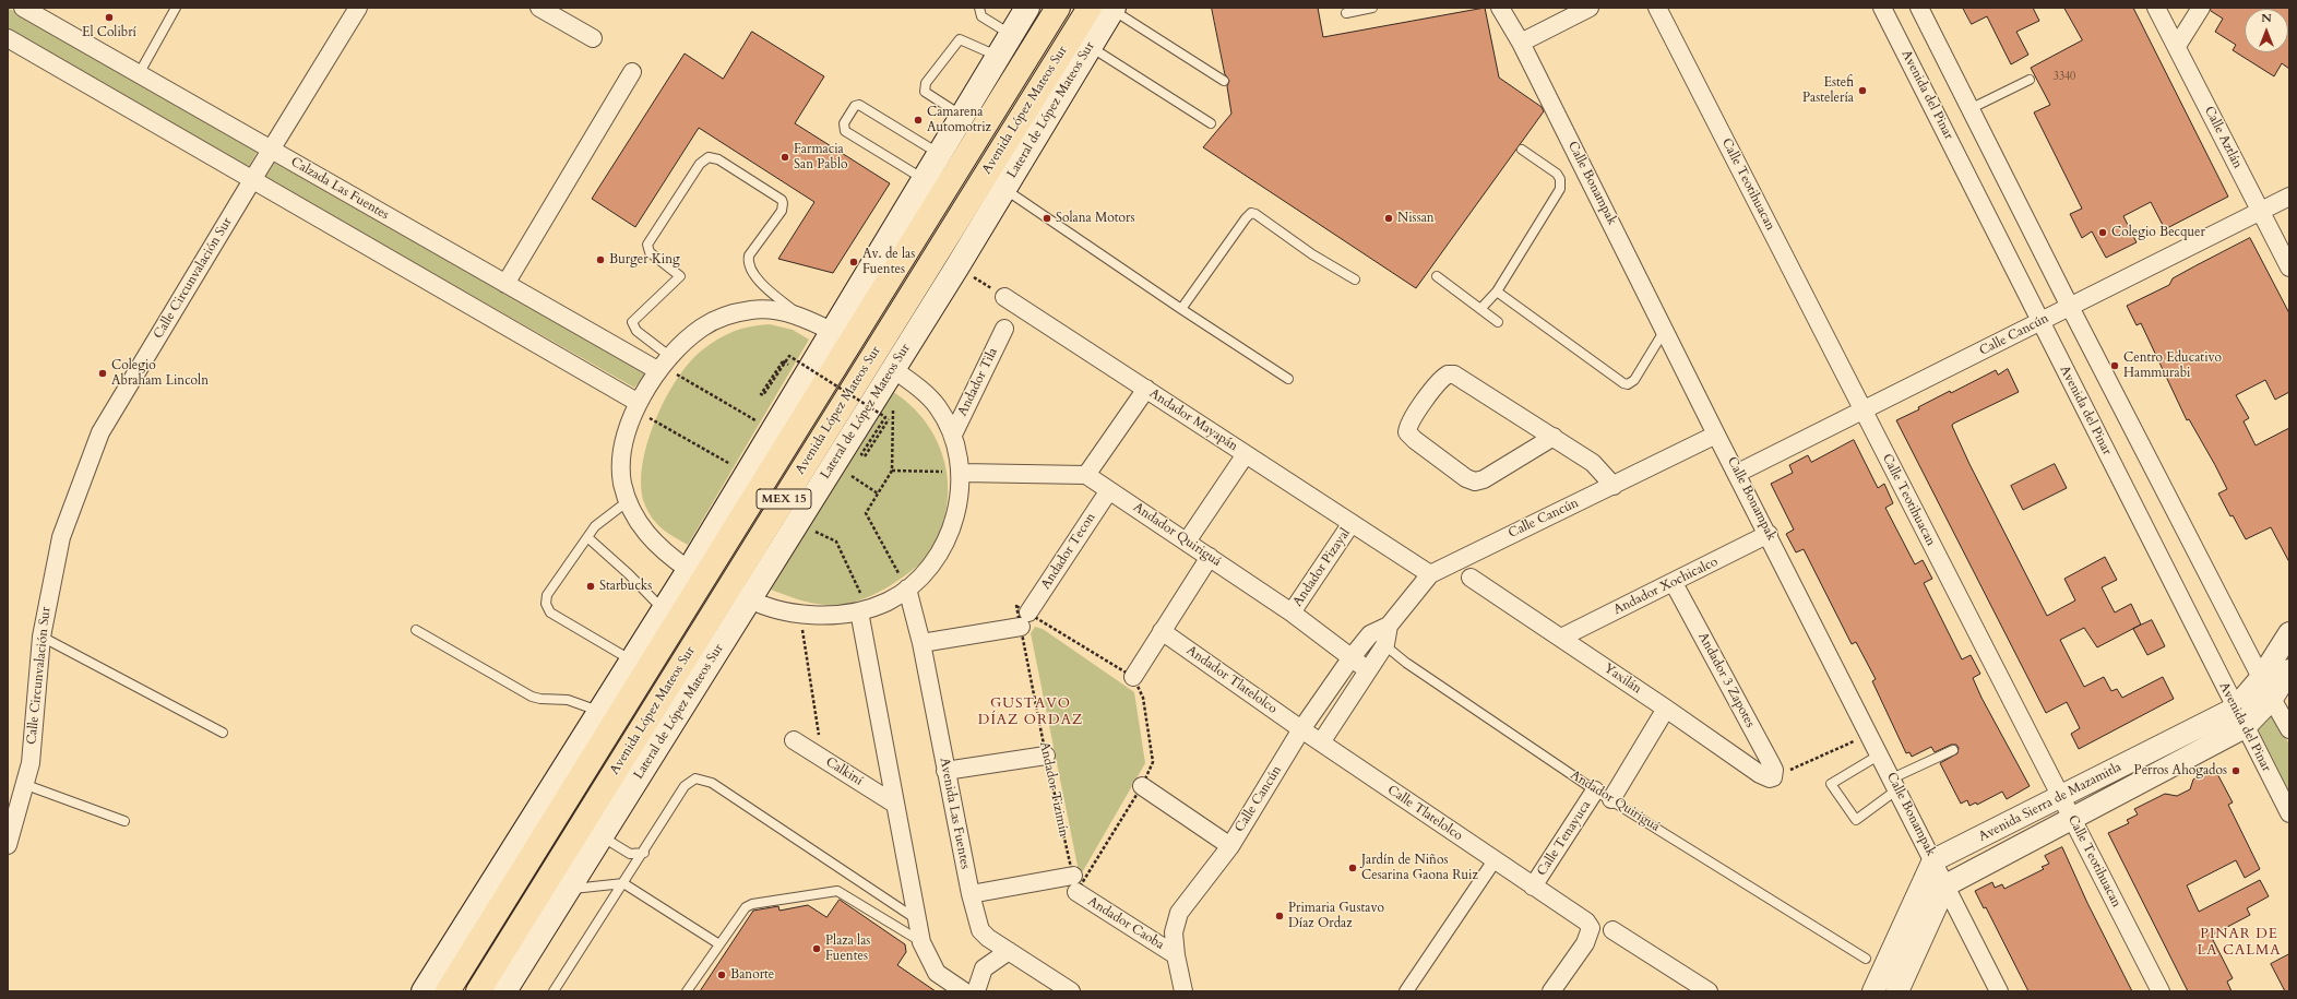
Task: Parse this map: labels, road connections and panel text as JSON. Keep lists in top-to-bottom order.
{
  "streets": {
    "main road": ["Avenida López Mateos Sur", "Lateral de López Mateos Sur", "MEX 15"],
    "street": [
      "Avenida del Pinar",
      "Calle Aztlán",
      "Calle Bonampak",
      "Calle Teotihuacan",
      "Calzada Las Fuentes",
      "Calle Circunvalación Sur",
      "Calle Cancún",
      "Andador Tila",
      "Andador Mayapán",
      "Andador Quiriguá",
      "Andador Tecon",
      "Andador Pizayal",
      "Andador Xochicalco",
      "Yaxilán",
      "Andador Tlatelolco",
      "Andador 3 Zapotes",
      "Calkiní",
      "Avenida Sierra de Mazamitla",
      "Avenida Las Fuentes",
      "Calle Tlatelolco",
      "Calle Tenayuca",
      "Andador Caoba"
    ],
    "path": ["Andador Tizimín"]
  },
  "crossings": [
    ["Avenida del Pinar", "Calle Cancún"],
    ["Avenida del Pinar", "Avenida Sierra de Mazamitla"],
    ["Avenida López Mateos Sur", "Lateral de López Mateos Sur"],
    ["Calle Aztlán", "Calle Cancún"],
    ["Calle Bonampak", "Calle Cancún"],
    ["Calle Bonampak", "Andador Xochicalco"],
    ["Calle Bonampak", "Avenida Sierra de Mazamitla"],
    ["Calle Teotihuacan", "Calle Cancún"],
    ["Calle Teotihuacan", "Avenida Sierra de Mazamitla"],
    ["Calzada Las Fuentes", "Calle Circunvalación Sur"],
    ["Calle Cancún", "Andador Mayapán"],
    ["Calle Cancún", "Andador Quiriguá"],
    ["Calle Cancún", "Andador Tlatelolco"],
    ["Calle Cancún", "Calle Tlatelolco"],
    ["Calle Cancún", "Andador Caoba"],
    ["Andador Mayapán", "Andador Pizayal"],
    ["Andador Quiriguá", "Andador Tecon"],
    ["Andador Quiriguá", "Andador Pizayal"],
    ["Andador Quiriguá", "Calle Tenayuca"],
    ["Andador Tecon", "Andador Tizimín"],
    ["Andador Xochicalco", "Yaxilán"],
    ["Andador Xochicalco", "Andador 3 Zapotes"],
    ["Yaxilán", "Andador 3 Zapotes"],
    ["Yaxilán", "Calle Tenayuca"],
    ["Andador Tlatelolco", "Calle Tlatelolco"],
    ["Andador Tizimín", "Andador Caoba"],
    ["Calle Tlatelolco", "Calle Tenayuca"]
  ],
  "districts": ["GUSTAVO DÍAZ ORDAZ", "PINAR DE LA CALMA"],
  "places": [
    "El Colibrí",
    "Estefi Pastelería",
    "Camarena Automotriz",
    "Farmacia San Pablo",
    "Solana Motors",
    "Nissan",
    "Colegio Becquer",
    "Burger King",
    "Av. de las Fuentes",
    "Centro Educativo Hammurabi",
    "Colegio Abraham Lincoln",
    "Starbucks",
    "Perros Ahogados",
    "Jardín de Niños Cesarina Gaona Ruiz",
    "Primaria Gustavo Díaz Ordaz",
    "Plaza las Fuentes",
    "Banorte"
  ],
  "house_numbers": ["3340"],
  "north": "top"
}
